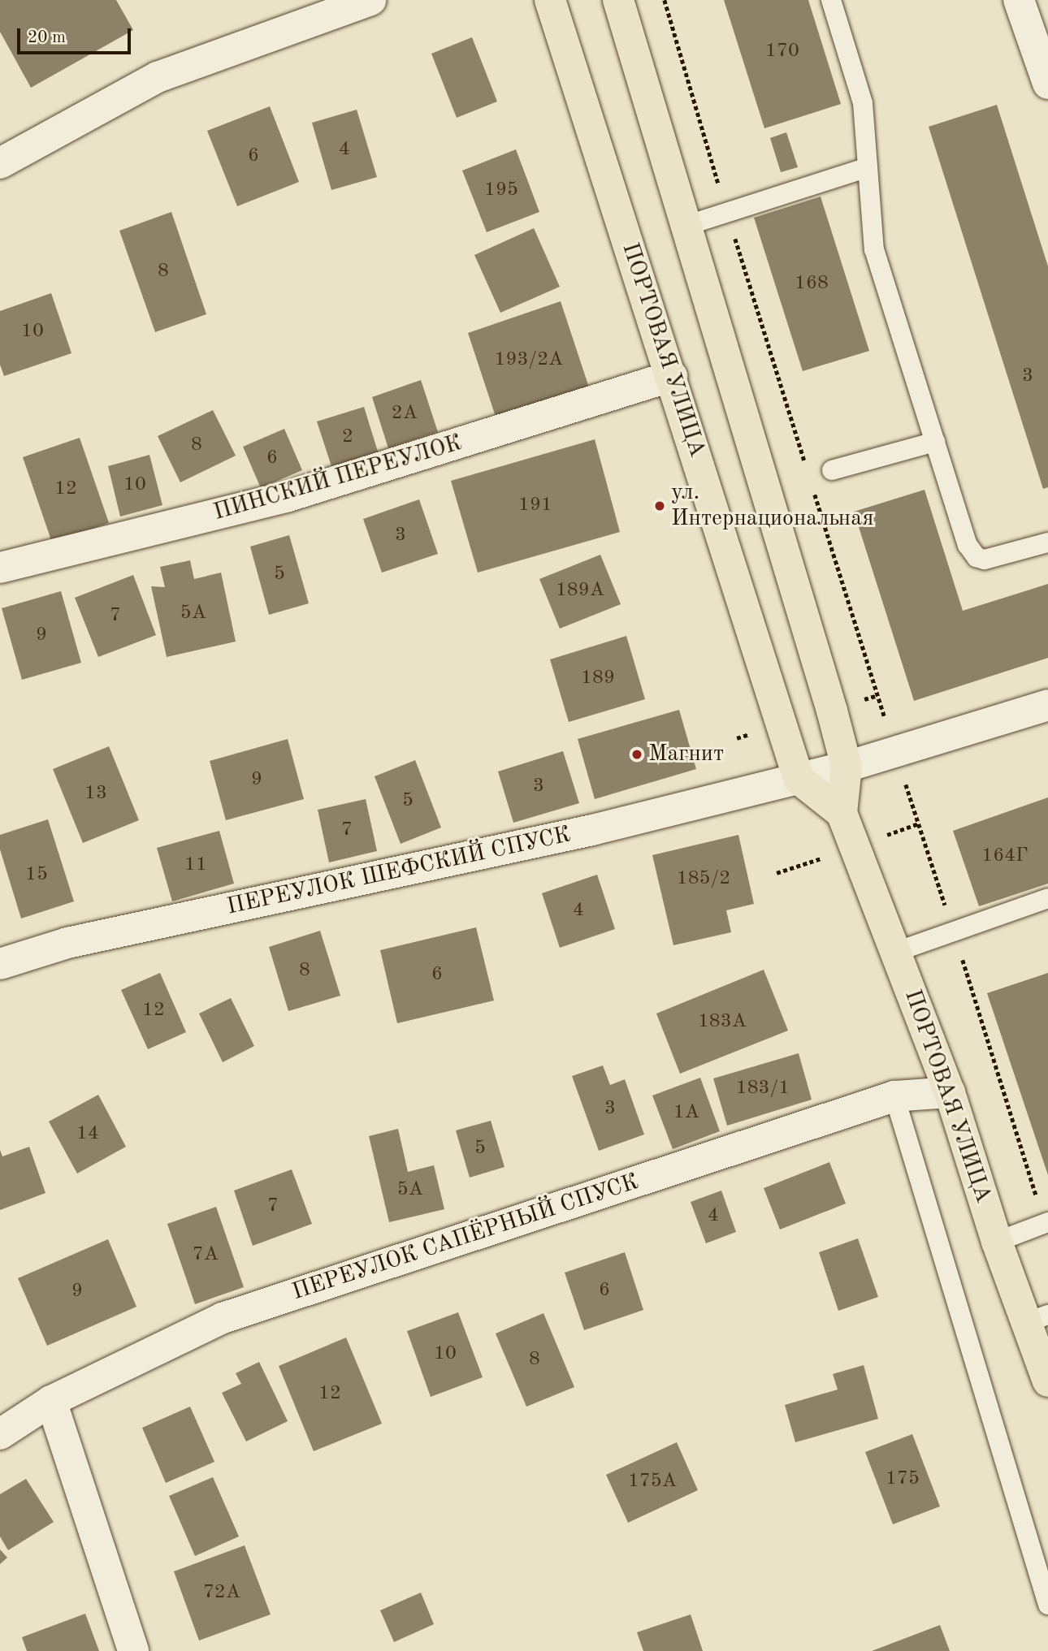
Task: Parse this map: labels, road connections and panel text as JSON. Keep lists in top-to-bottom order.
{
  "streets": {
    "main road": ["ПОРТОВАЯ УЛИЦА"],
    "street": ["ПИНСКИЙ ПЕРЕУЛОК", "ПЕРЕУЛОК ШЕФСКИЙ СПУСК", "ПЕРЕУЛОК САПЁРНЫЙ СПУСК"]
  },
  "crossings": [
    ["ПОРТОВАЯ УЛИЦА", "ПИНСКИЙ ПЕРЕУЛОК"],
    ["ПОРТОВАЯ УЛИЦА", "ПЕРЕУЛОК ШЕФСКИЙ СПУСК"],
    ["ПОРТОВАЯ УЛИЦА", "ПЕРЕУЛОК САПЁРНЫЙ СПУСК"]
  ],
  "places": ["ул. Интернациональная", "Магнит"],
  "house_numbers": [
    "170",
    "4",
    "6",
    "195",
    "8",
    "168",
    "10",
    "193/2А",
    "3",
    "2А",
    "2",
    "8",
    "6",
    "10",
    "12",
    "191",
    "3",
    "5",
    "189А",
    "5А",
    "7",
    "9",
    "189",
    "9",
    "3",
    "13",
    "5",
    "7",
    "164Г",
    "11",
    "15",
    "185/2",
    "4",
    "8",
    "6",
    "12",
    "183А",
    "183/1",
    "3",
    "1А",
    "14",
    "5",
    "5А",
    "7",
    "4",
    "7А",
    "6",
    "9",
    "10",
    "8",
    "12",
    "175",
    "175А",
    "72А"
  ],
  "scale_bar": "20 m"
}
